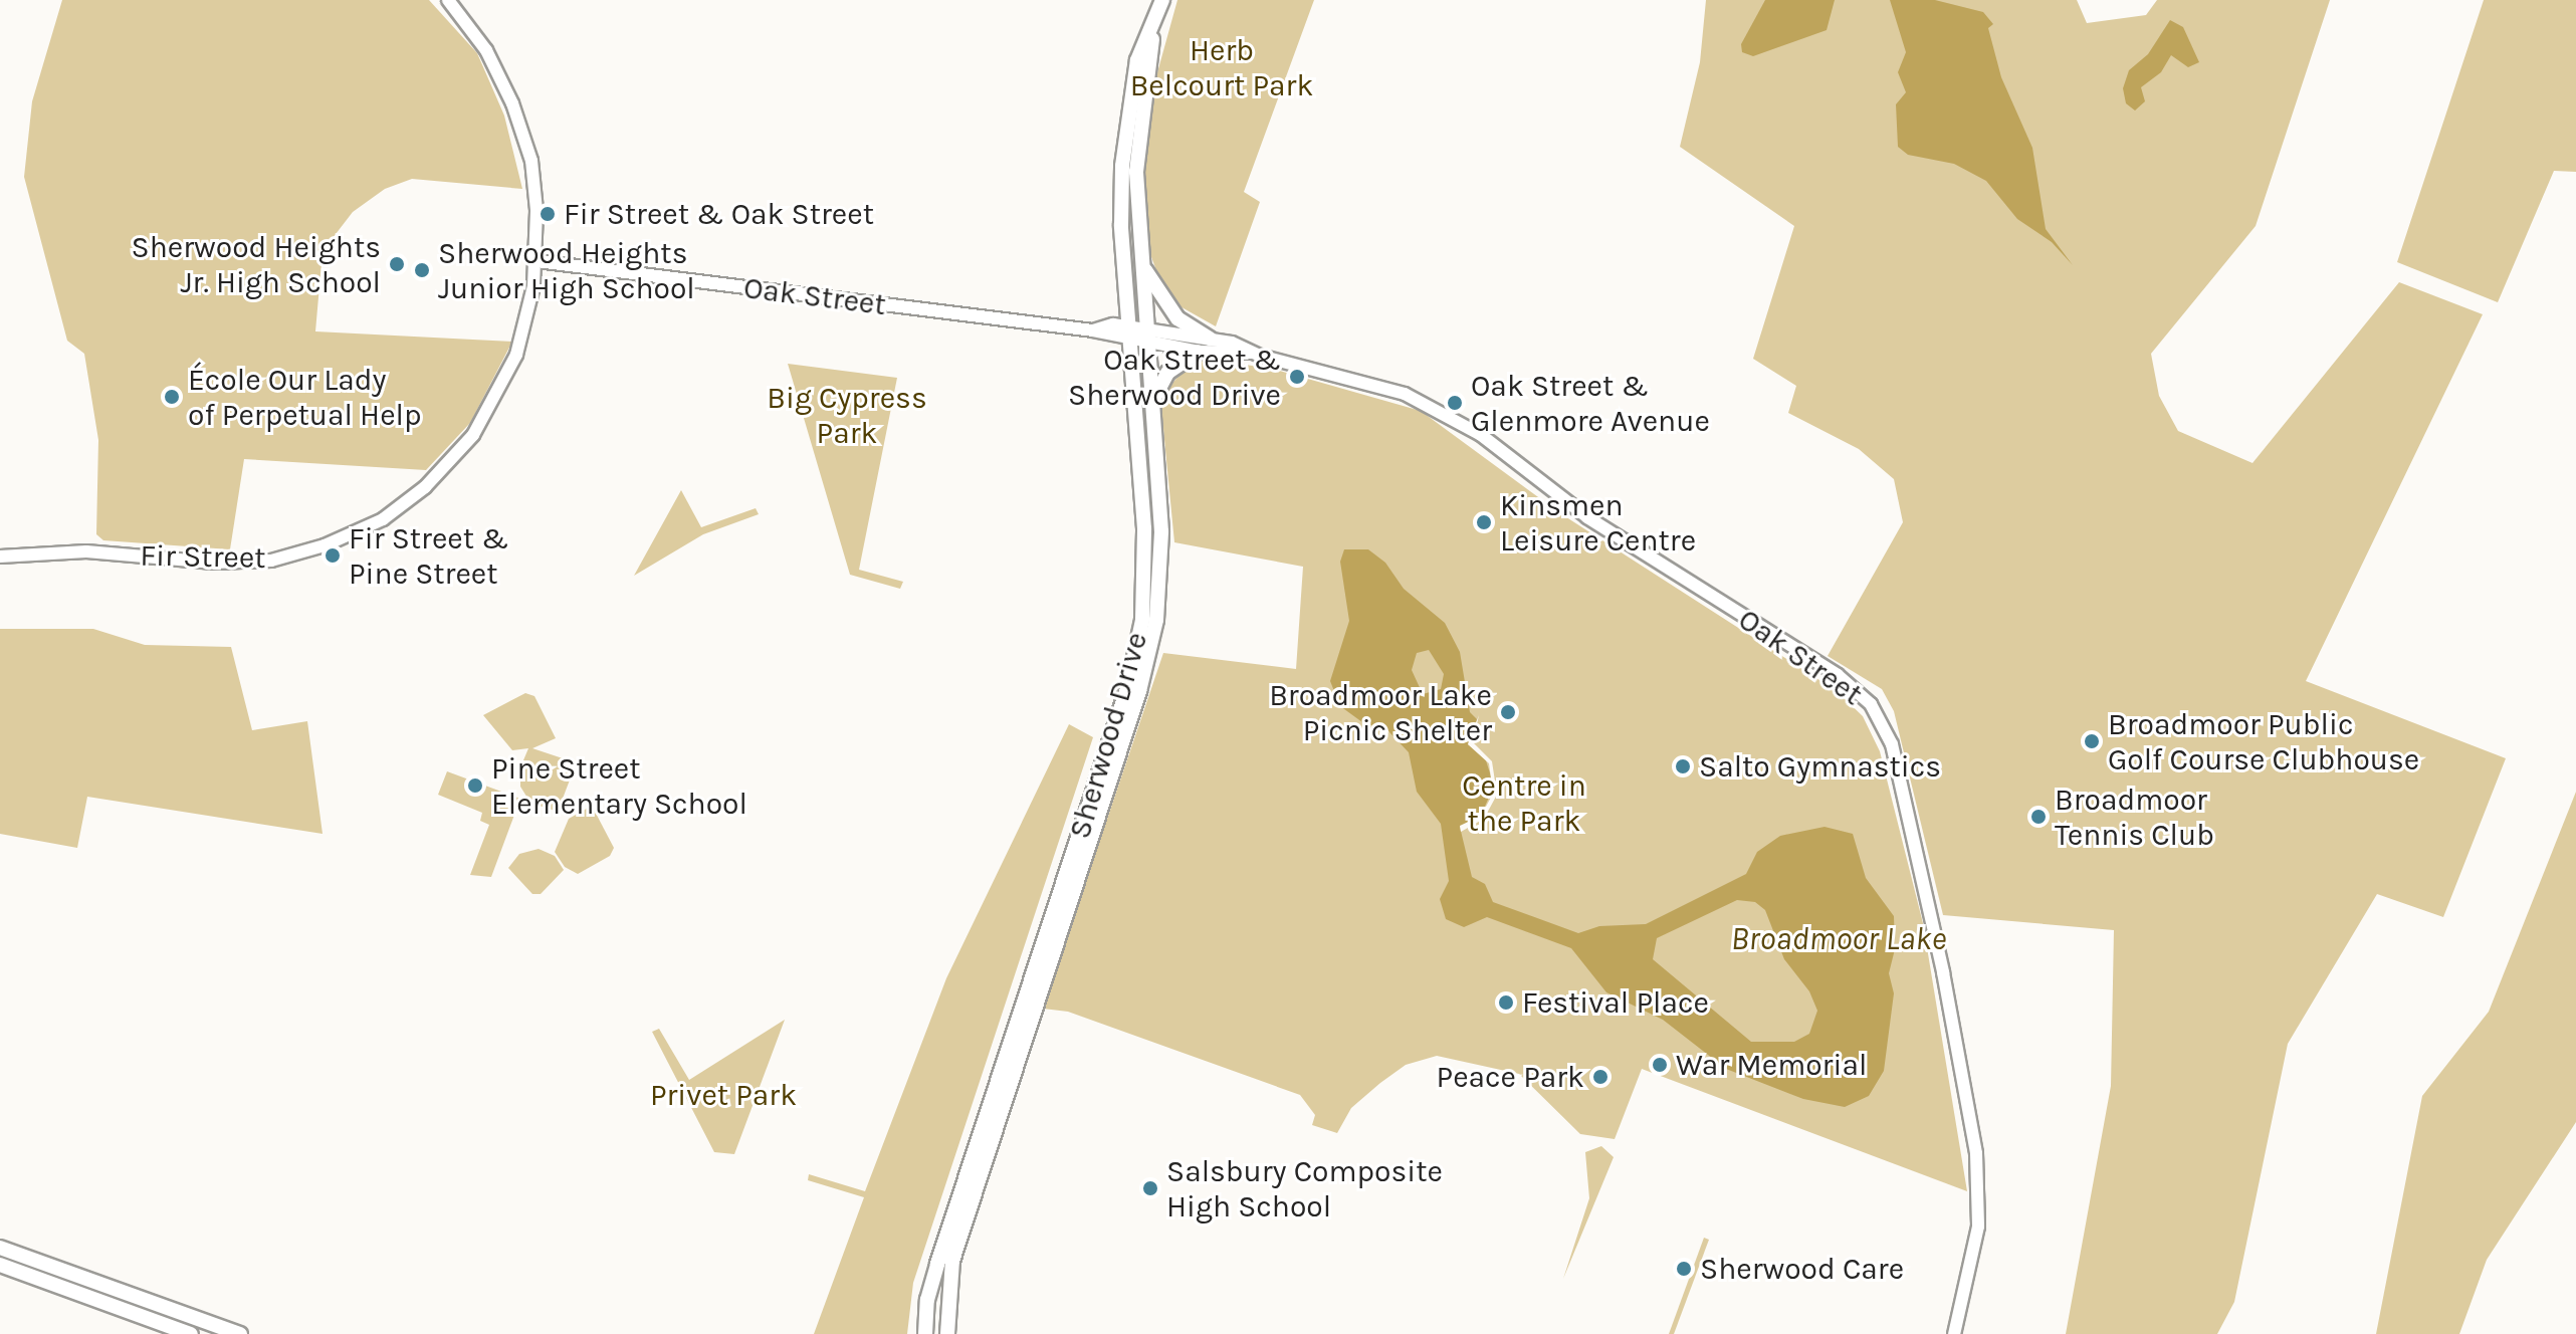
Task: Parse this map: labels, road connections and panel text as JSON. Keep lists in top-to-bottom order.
{
  "streets": {
    "main road": ["Sherwood Drive"],
    "street": ["Oak Street", "Fir Street"]
  },
  "crossings": [
    ["Oak Street", "Fir Street"],
    ["Oak Street", "Sherwood Drive"]
  ],
  "water": ["Broadmoor Lake"],
  "parks": [
    "Herb Belcourt Park",
    "Big Cypress Park",
    "Centre in the Park",
    "Privet Park"
  ],
  "places": [
    "Fir Street & Oak Street",
    "Sherwood Heights Jr. High School",
    "Sherwood Heights Junior High School",
    "Oak Street & Sherwood Drive",
    "École Our Lady of Perpetual Help",
    "Oak Street & Glenmore Avenue",
    "Kinsmen Leisure Centre",
    "Fir Street & Pine Street",
    "Broadmoor Lake Picnic Shelter",
    "Broadmoor Public Golf Course Clubhouse",
    "Salto Gymnastics",
    "Pine Street Elementary School",
    "Broadmoor Tennis Club",
    "Festival Place",
    "War Memorial",
    "Peace Park",
    "Salsbury Composite High School",
    "Sherwood Care"
  ]
}
